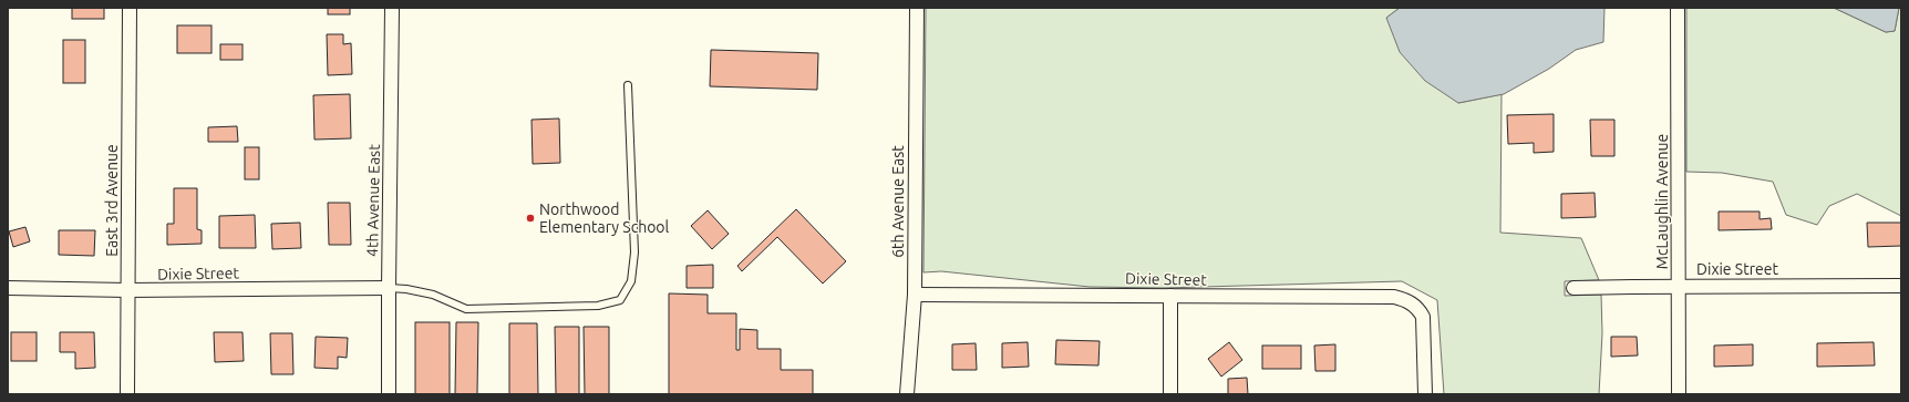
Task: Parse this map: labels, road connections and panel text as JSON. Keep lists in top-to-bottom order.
{
  "streets": {
    "street": [
      "East 3rd Avenue",
      "4th Avenue East",
      "6th Avenue East",
      "McLaughlin Avenue",
      "Dixie Street"
    ]
  },
  "crossings": [
    ["East 3rd Avenue", "Dixie Street"],
    ["4th Avenue East", "Dixie Street"],
    ["6th Avenue East", "Dixie Street"],
    ["McLaughlin Avenue", "Dixie Street"]
  ],
  "places": ["Northwood Elementary School"]
}
